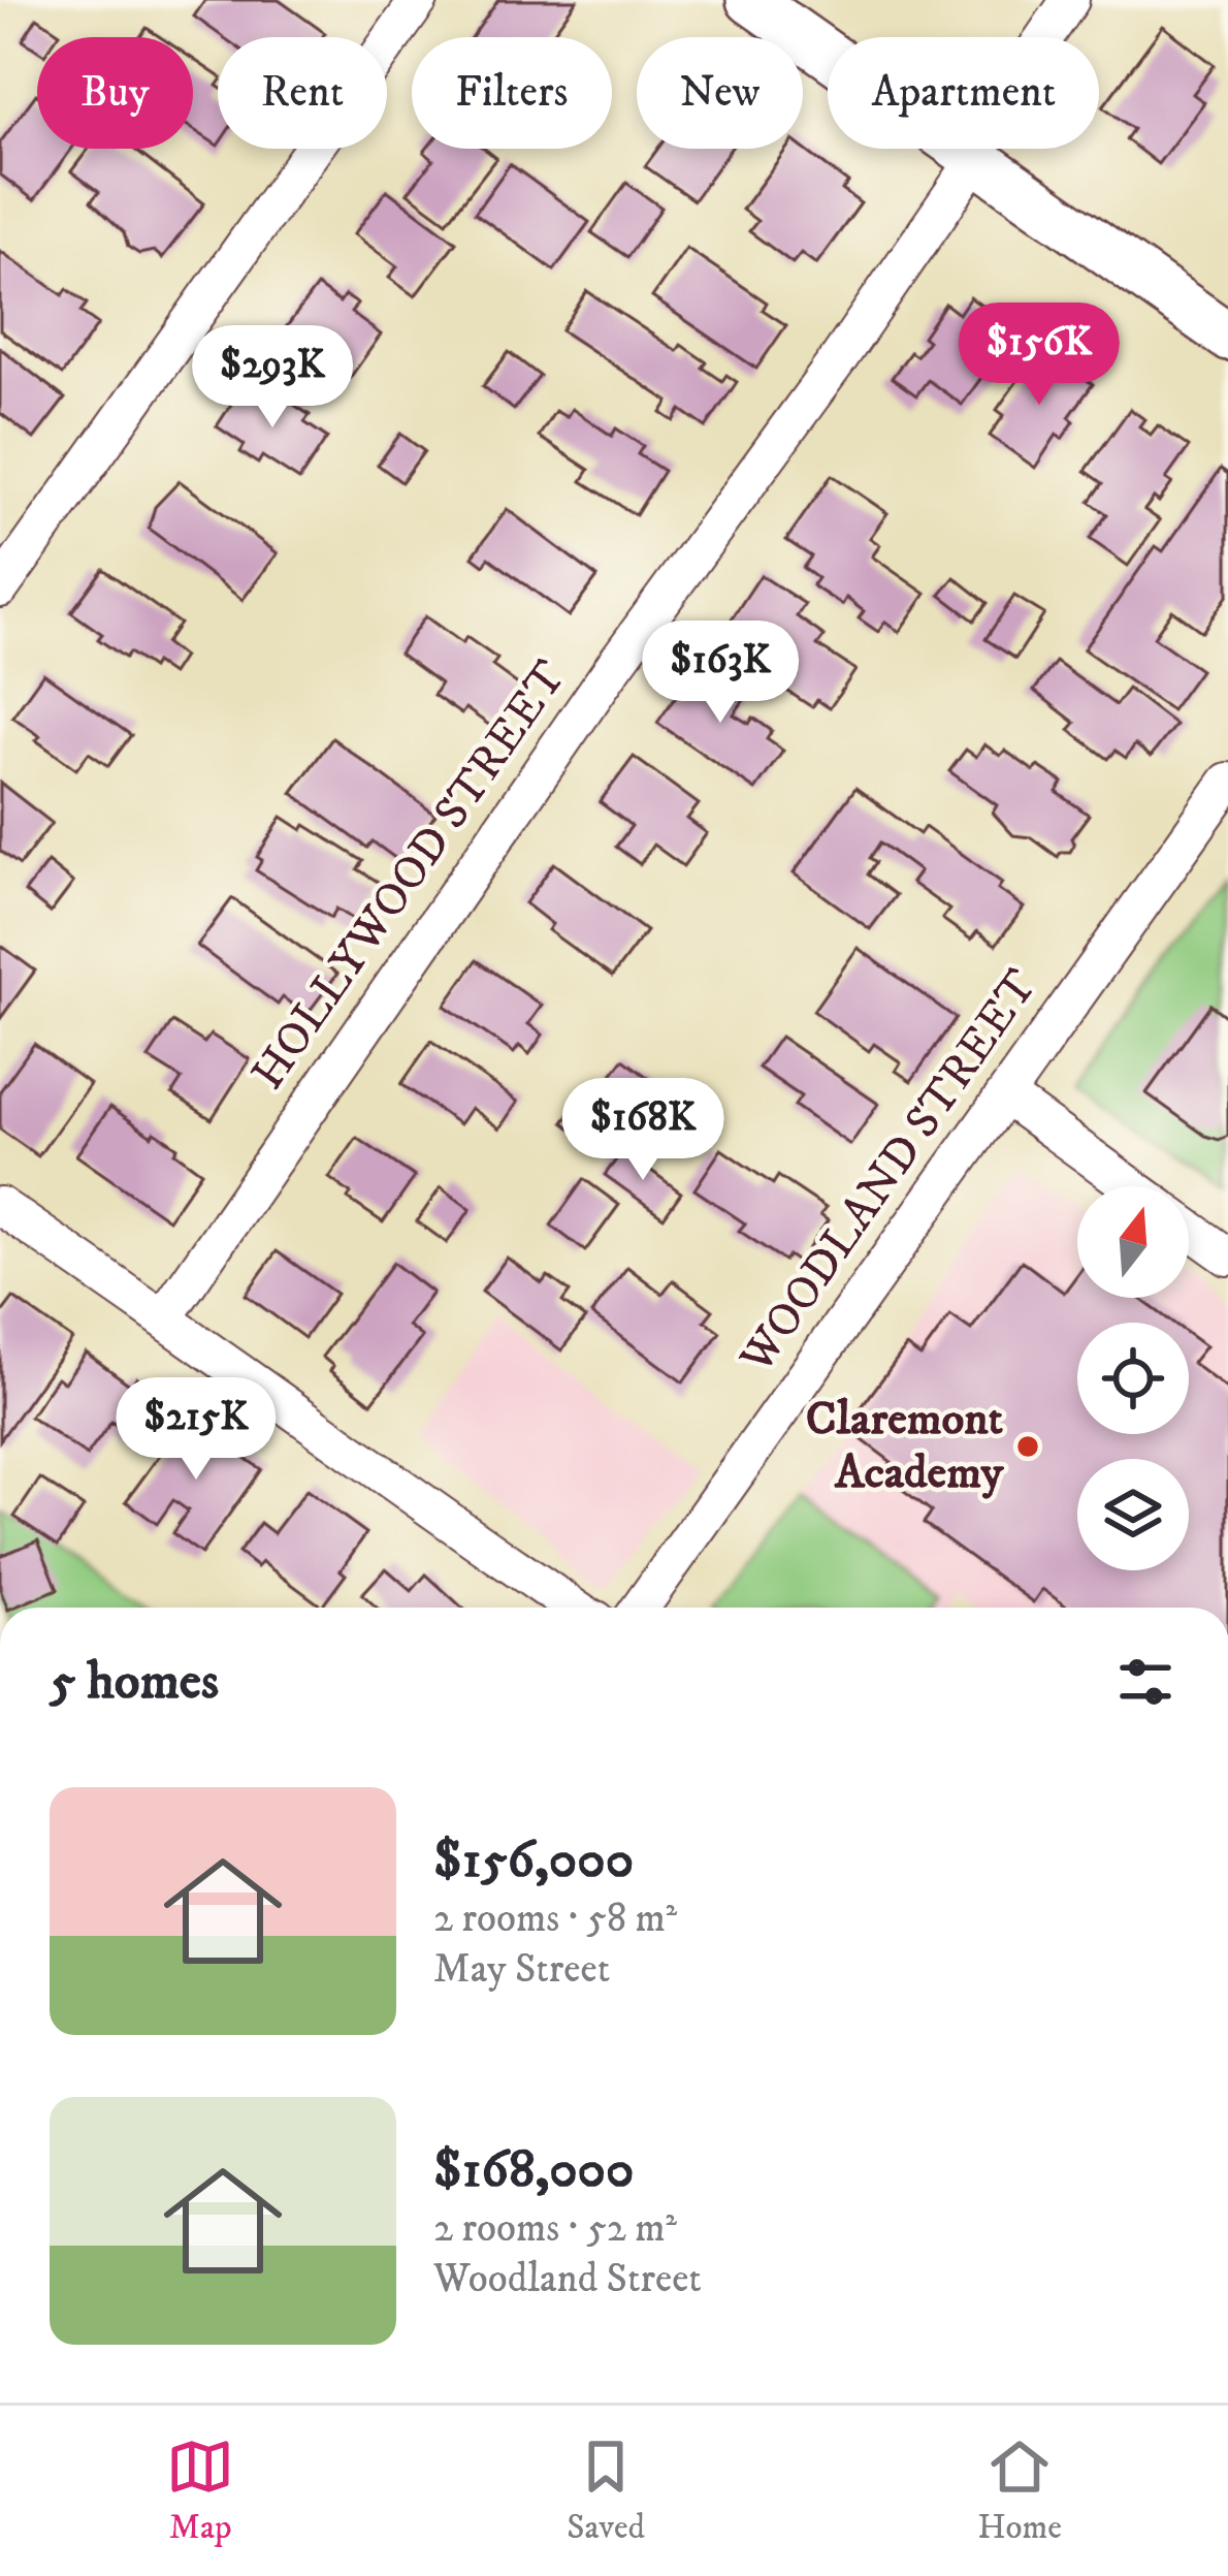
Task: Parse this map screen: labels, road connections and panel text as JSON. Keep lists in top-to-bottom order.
{
  "streets": {
    "street": ["HOLLYWOOD STREET", "WOODLAND STREET"]
  },
  "places": ["Claremont Academy"],
  "north": "top",
  "page": {
    "chip": [
      "Buy",
      "Rent",
      "Filters",
      "New",
      "Apartment"
    ],
    "price": [
      "$156K",
      "$293K",
      "$163K",
      "$168K",
      "$215K"
    ],
    "heading": "5 homes",
    "list": [
      {
        "name": "$156,000",
        "note": "2 rooms · 58 m² · May Street"
      },
      {
        "name": "$168,000",
        "note": "2 rooms · 52 m² · Woodland Street"
      }
    ],
    "tabs": ["Map", "Saved", "Home"]
  }
}
